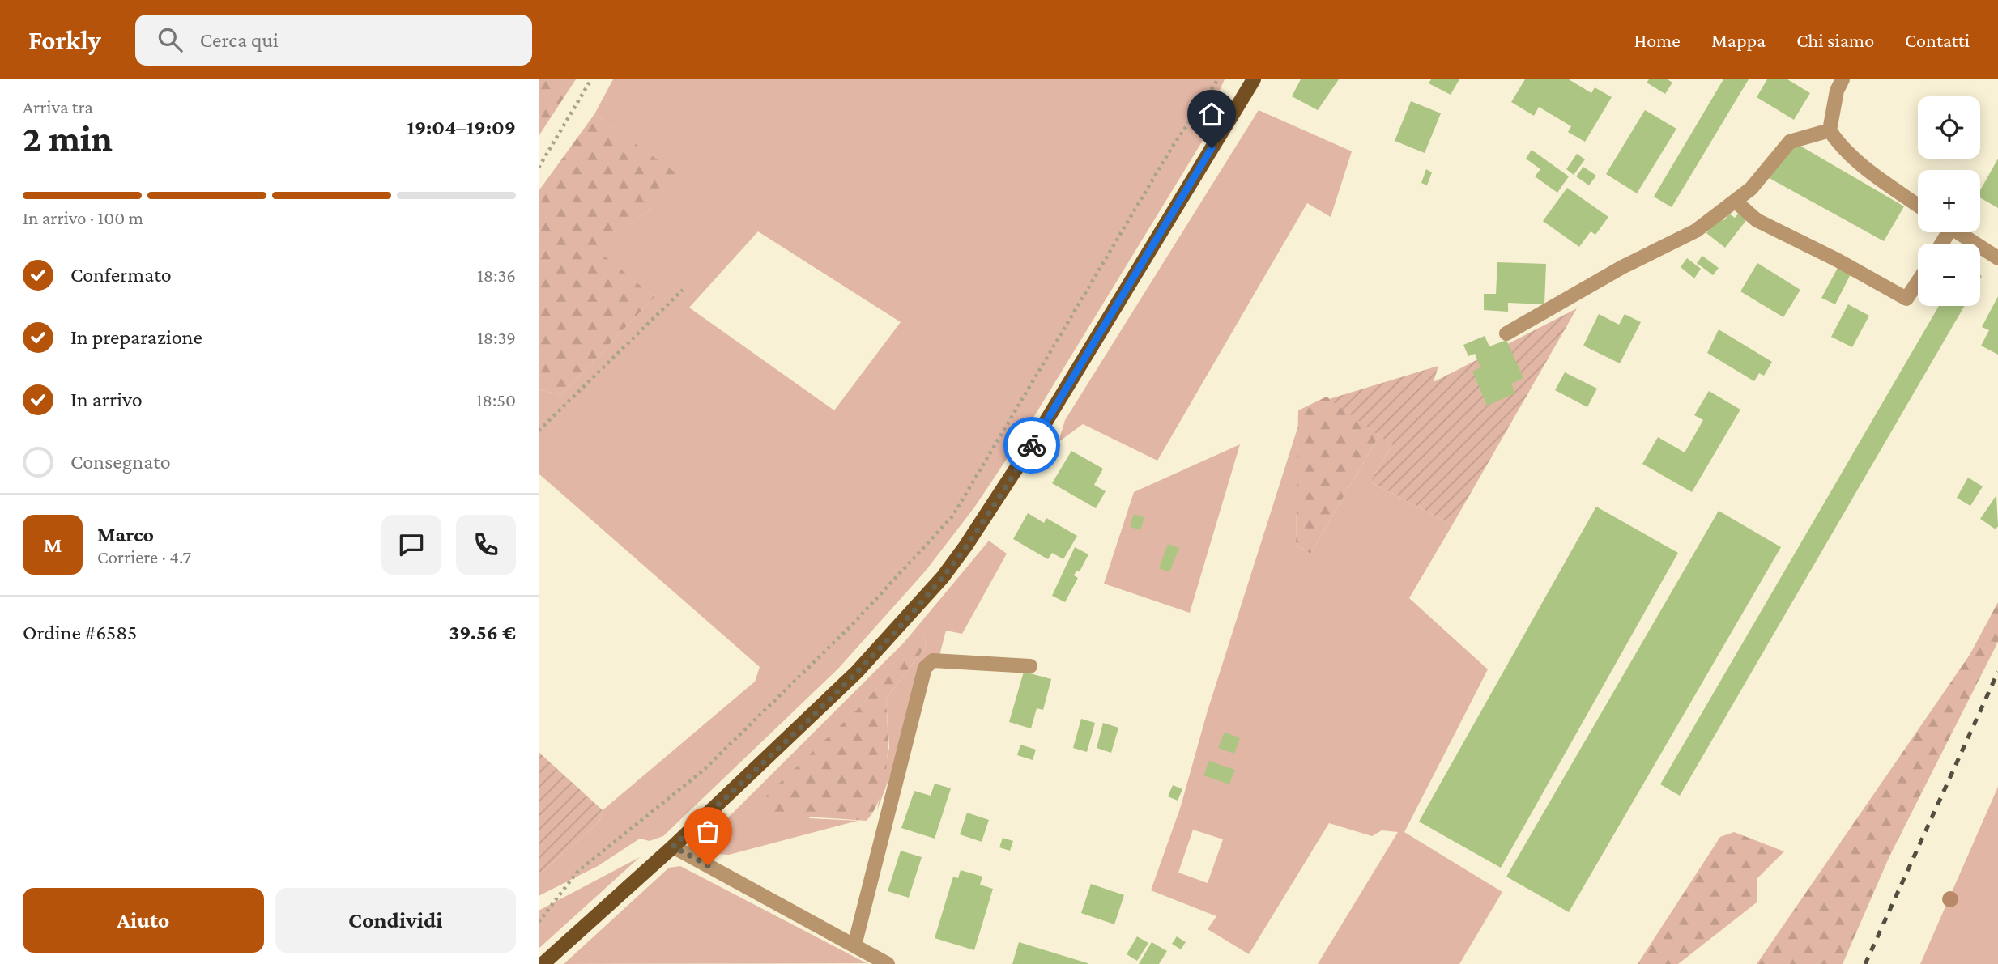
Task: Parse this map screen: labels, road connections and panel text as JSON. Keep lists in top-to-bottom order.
{
  "page": {
    "header": "Forkly",
    "search": "Cerca qui",
    "nav": [
      "Home",
      "Mappa",
      "Chi siamo",
      "Contatti"
    ],
    "heading": ["2 min", "Arriva tra", "19:04–19:09"],
    "panel": [
      "Marco",
      "Corriere · 4.7",
      "Ordine #6585",
      "39.56 €"
    ],
    "map_buttons": ["+", "−"],
    "bar": "In arrivo · 100 m",
    "list": [
      ["Confermato", "18:36"],
      ["In preparazione", "18:39"],
      ["In arrivo", "18:50"],
      "Consegnato"
    ],
    "round": "M",
    "buttons": ["Aiuto", "Condividi"]
  }
}
